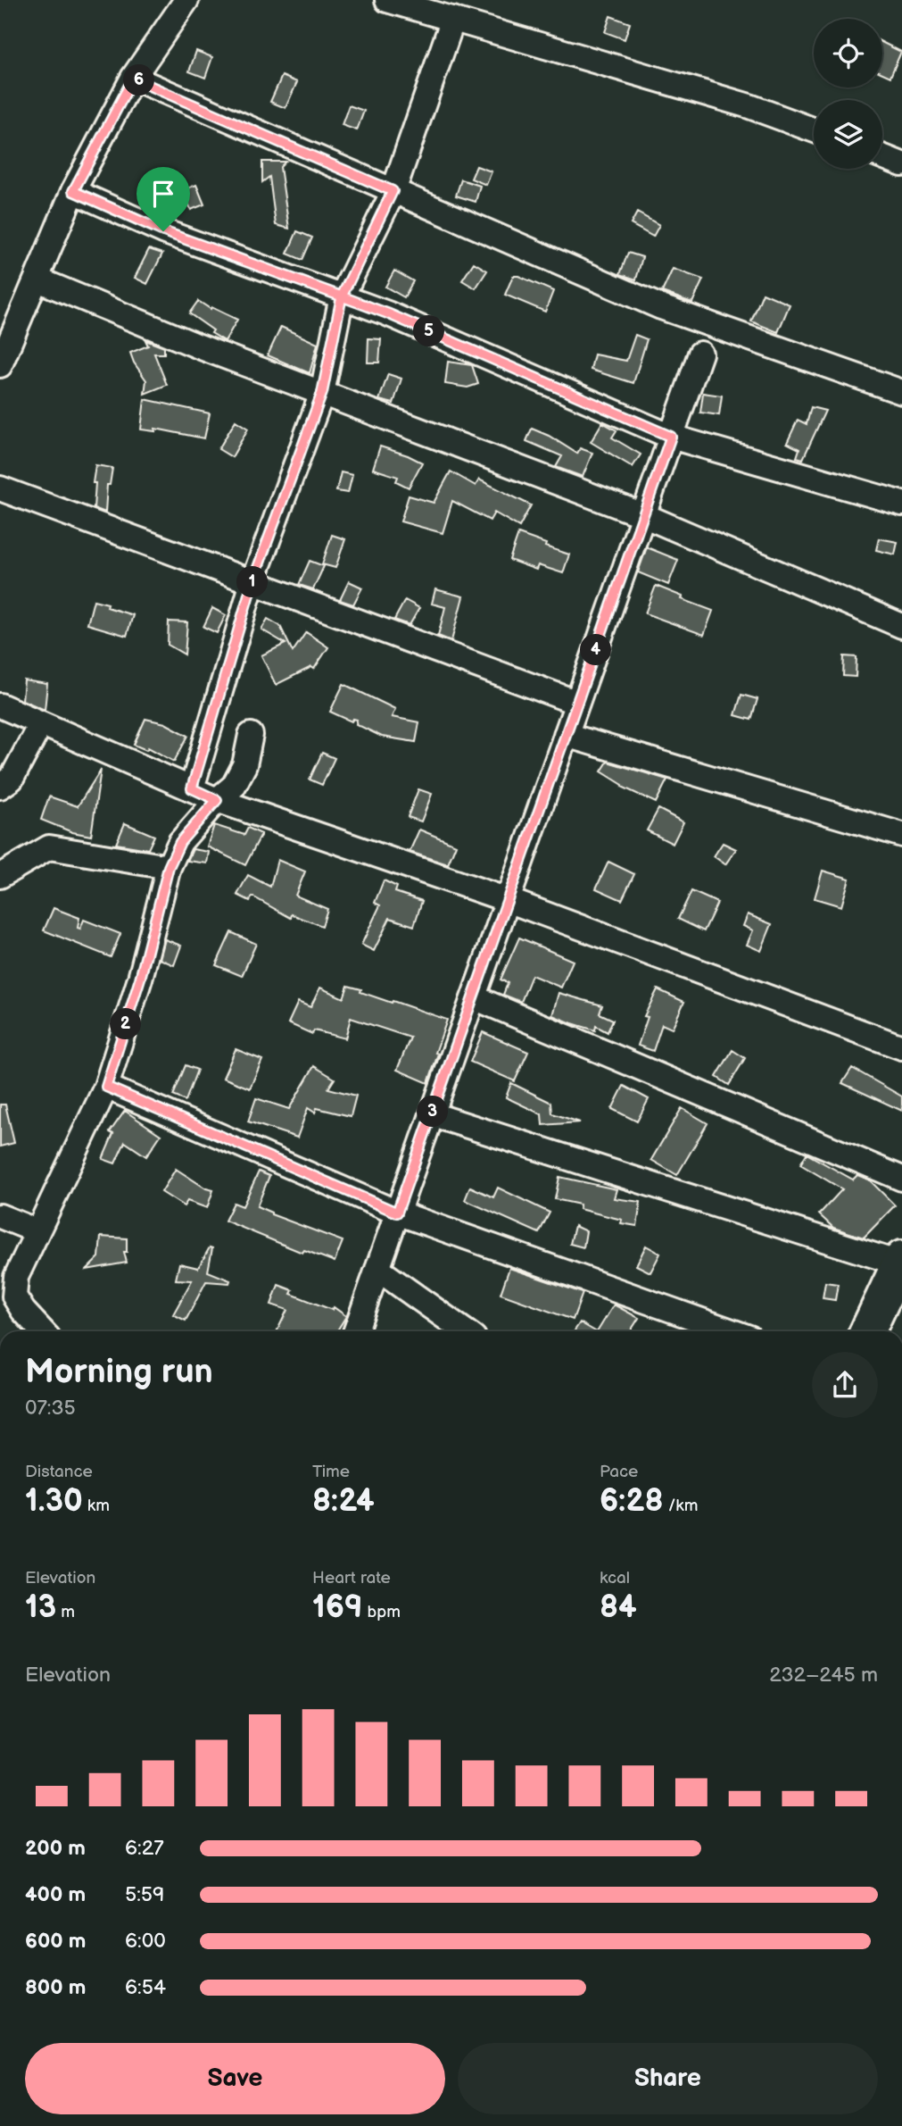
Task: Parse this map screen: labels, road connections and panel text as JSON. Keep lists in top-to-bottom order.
{
  "page": {
    "pins": [
      "6",
      "5",
      "1",
      "4",
      "2",
      "3"
    ],
    "heading": ["Morning run", "07:35"],
    "stats": [
      ["Distance", "1.30 km"],
      ["Time", "8:24"],
      ["Pace", "6:28 /km"],
      ["Elevation", "13 m"],
      ["Heart rate", "169 bpm"],
      ["kcal", "84"]
    ],
    "chart": ["Elevation", "232–245 m"],
    "list": [
      {
        "name": "200 m",
        "note": "6:27"
      },
      {
        "name": "400 m",
        "note": "5:59"
      },
      {
        "name": "600 m",
        "note": "6:00"
      },
      {
        "name": "800 m",
        "note": "6:54"
      }
    ],
    "buttons": ["Save", "Share"]
  }
}
